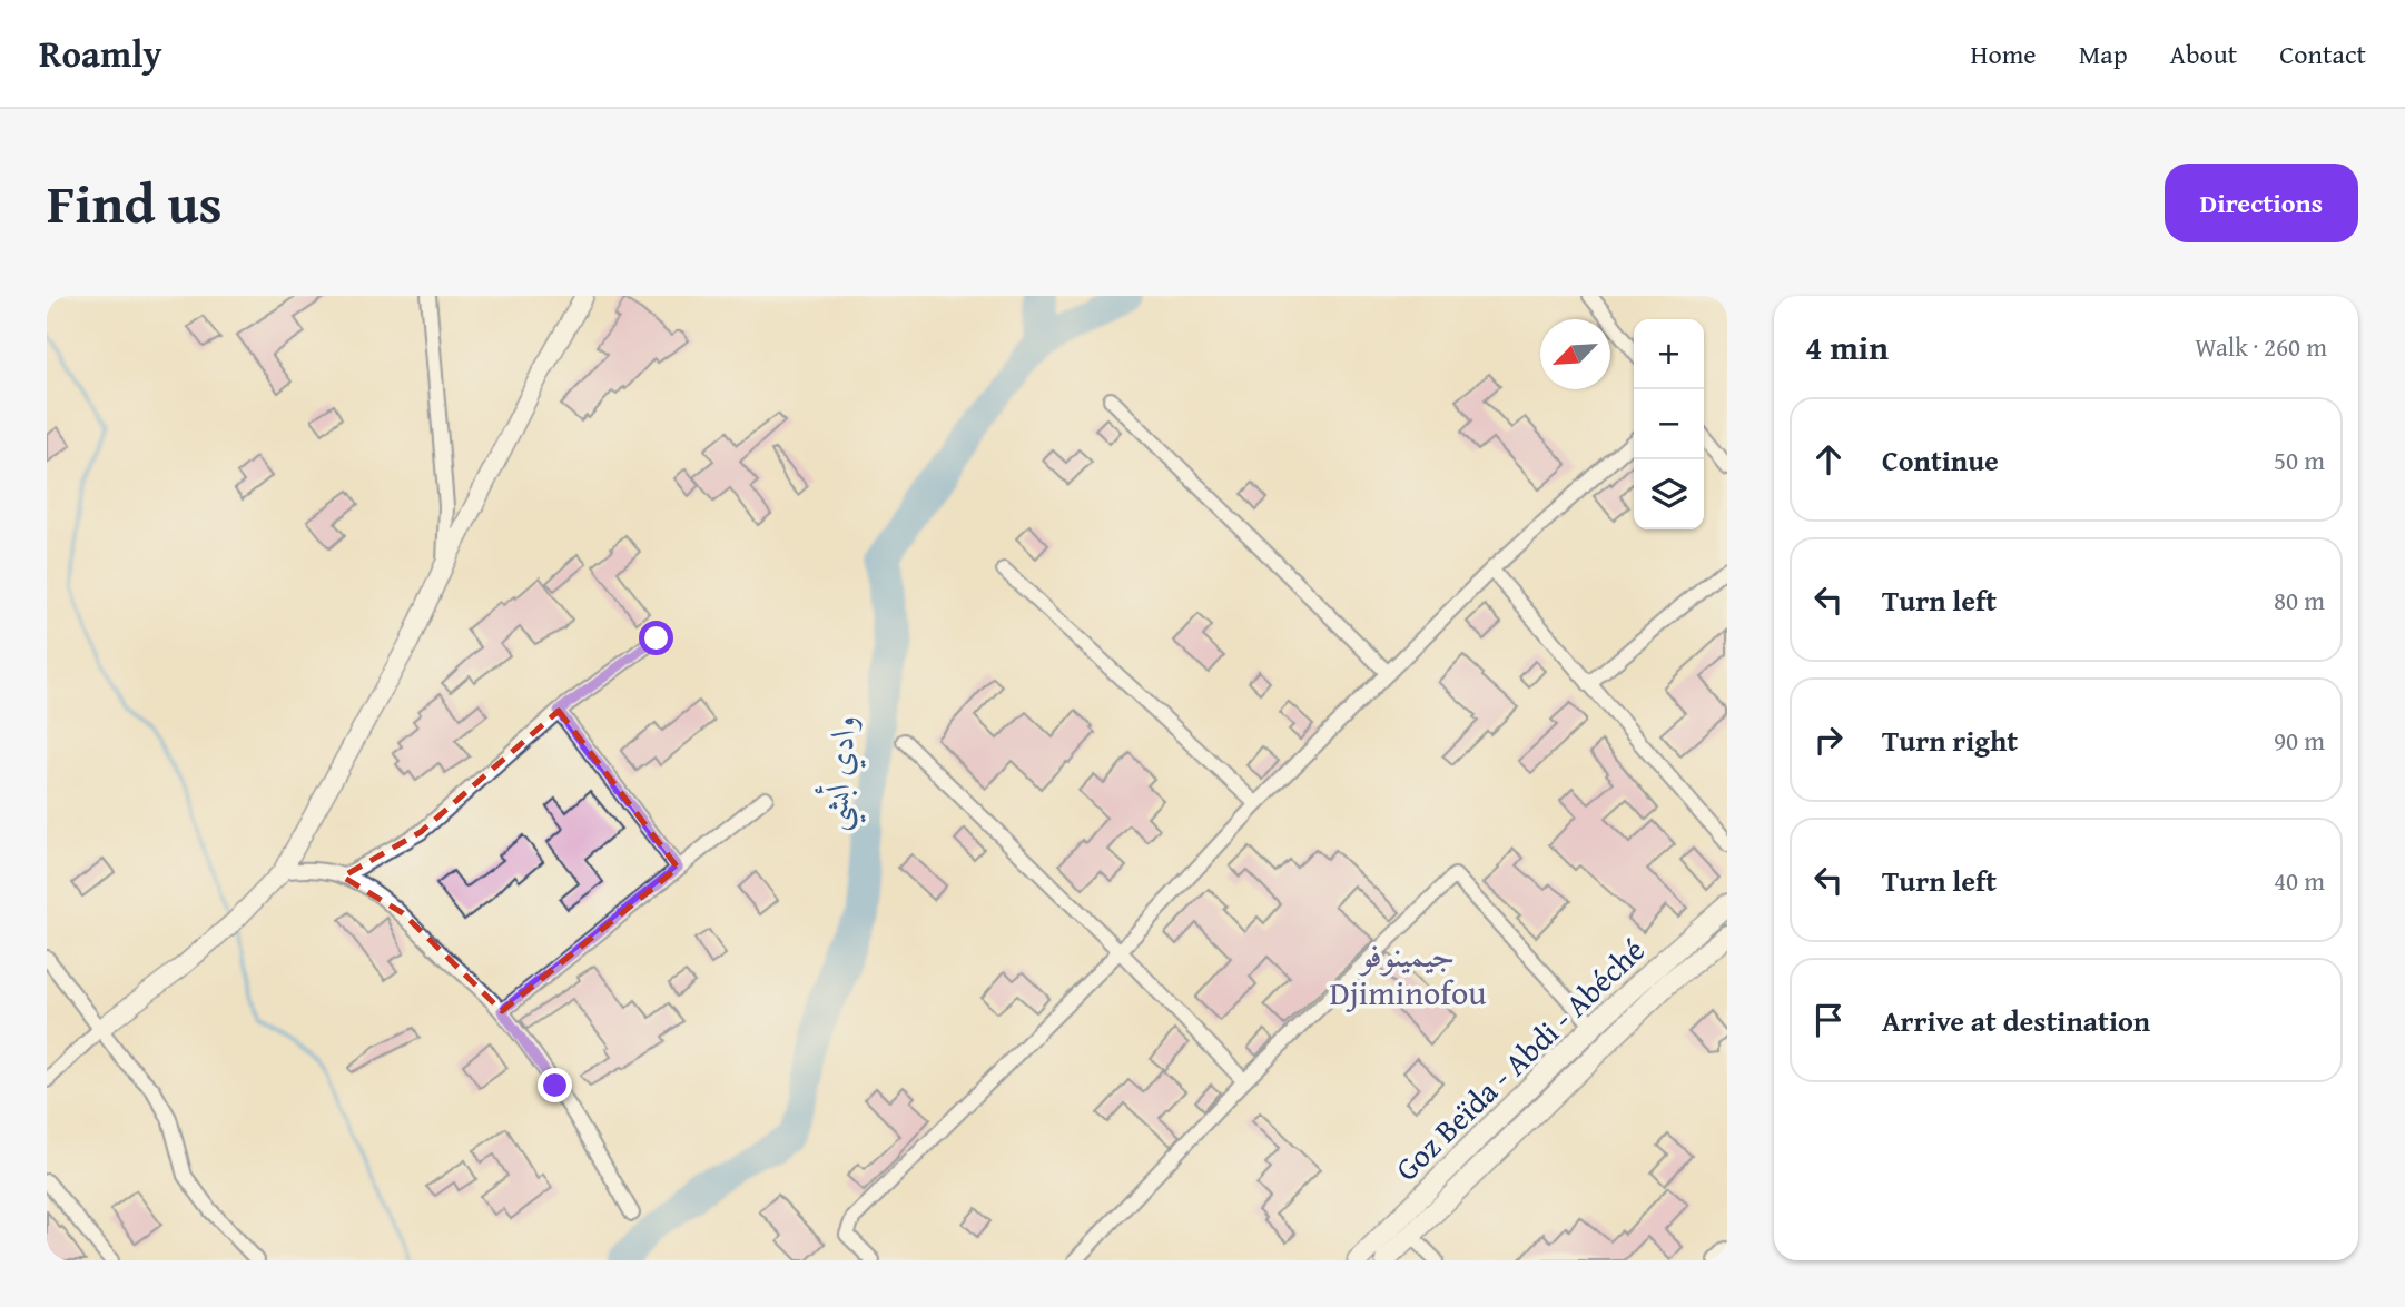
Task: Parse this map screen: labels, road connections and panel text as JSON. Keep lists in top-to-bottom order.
{
  "streets": {
    "main road": ["Goz Beïda - Abdi - Abéché"]
  },
  "districts": ["جيمينوفو Djiminofou"],
  "water": ["وادي أبشي"],
  "north": "bottom left",
  "page": {
    "header": "Roamly",
    "nav": [
      "Home",
      "Map",
      "About",
      "Contact"
    ],
    "title": "Find us",
    "buttons": "Directions",
    "heading": ["4 min", "Walk · 260 m"],
    "map_buttons": ["+", "−"],
    "list": [
      ["Continue", "50 m"],
      ["Turn left", "80 m"],
      ["Turn right", "90 m"],
      ["Turn left", "40 m"],
      "Arrive at destination"
    ]
  }
}
